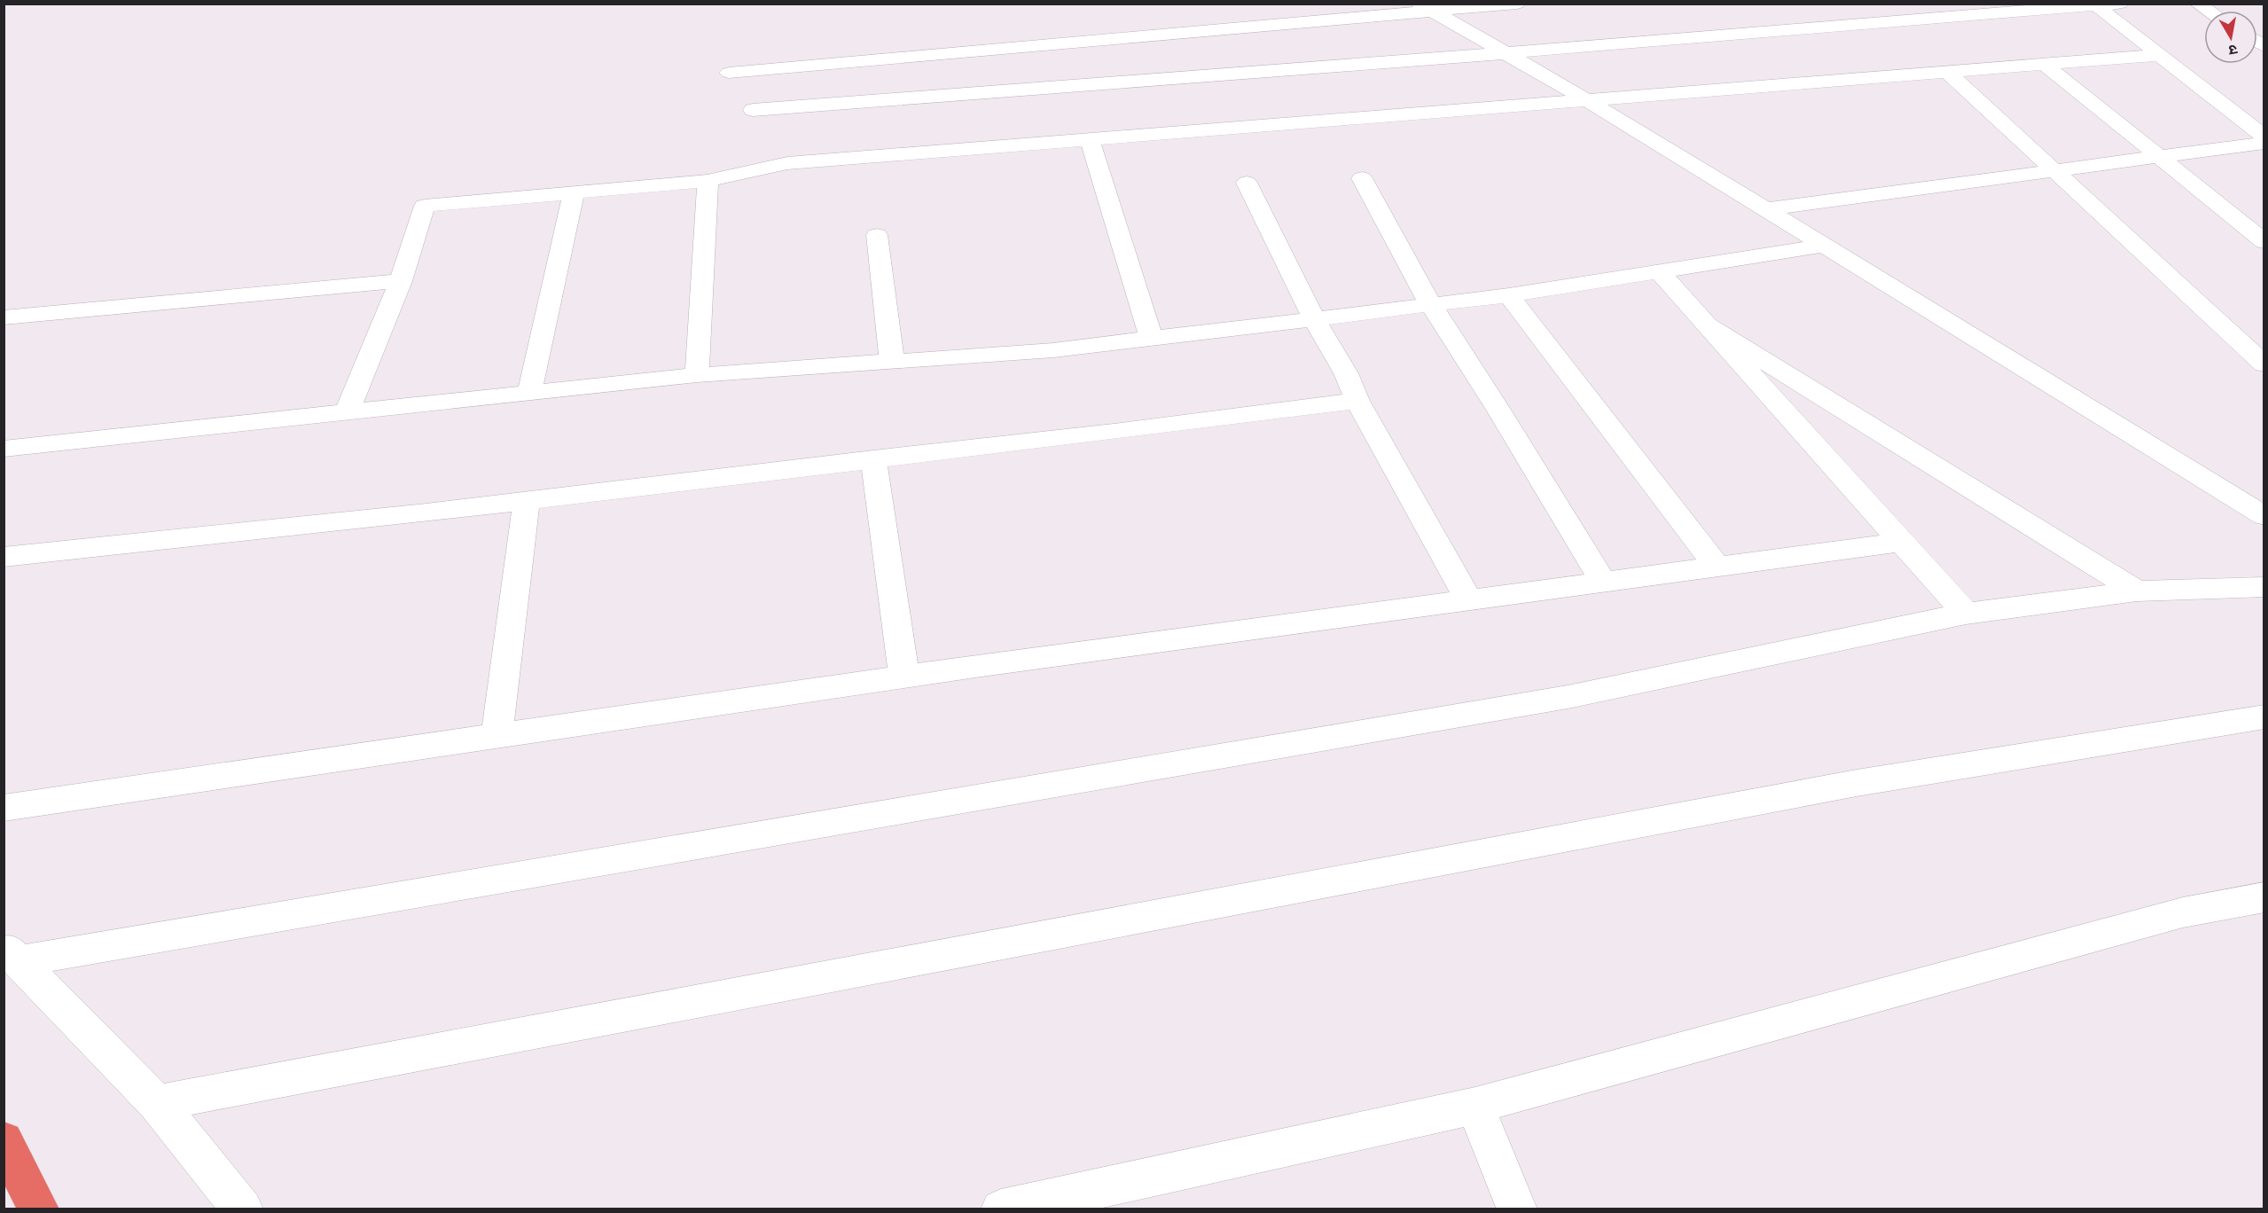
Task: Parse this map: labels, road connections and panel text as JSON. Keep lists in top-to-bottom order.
{
  "north": "bottom"
}
